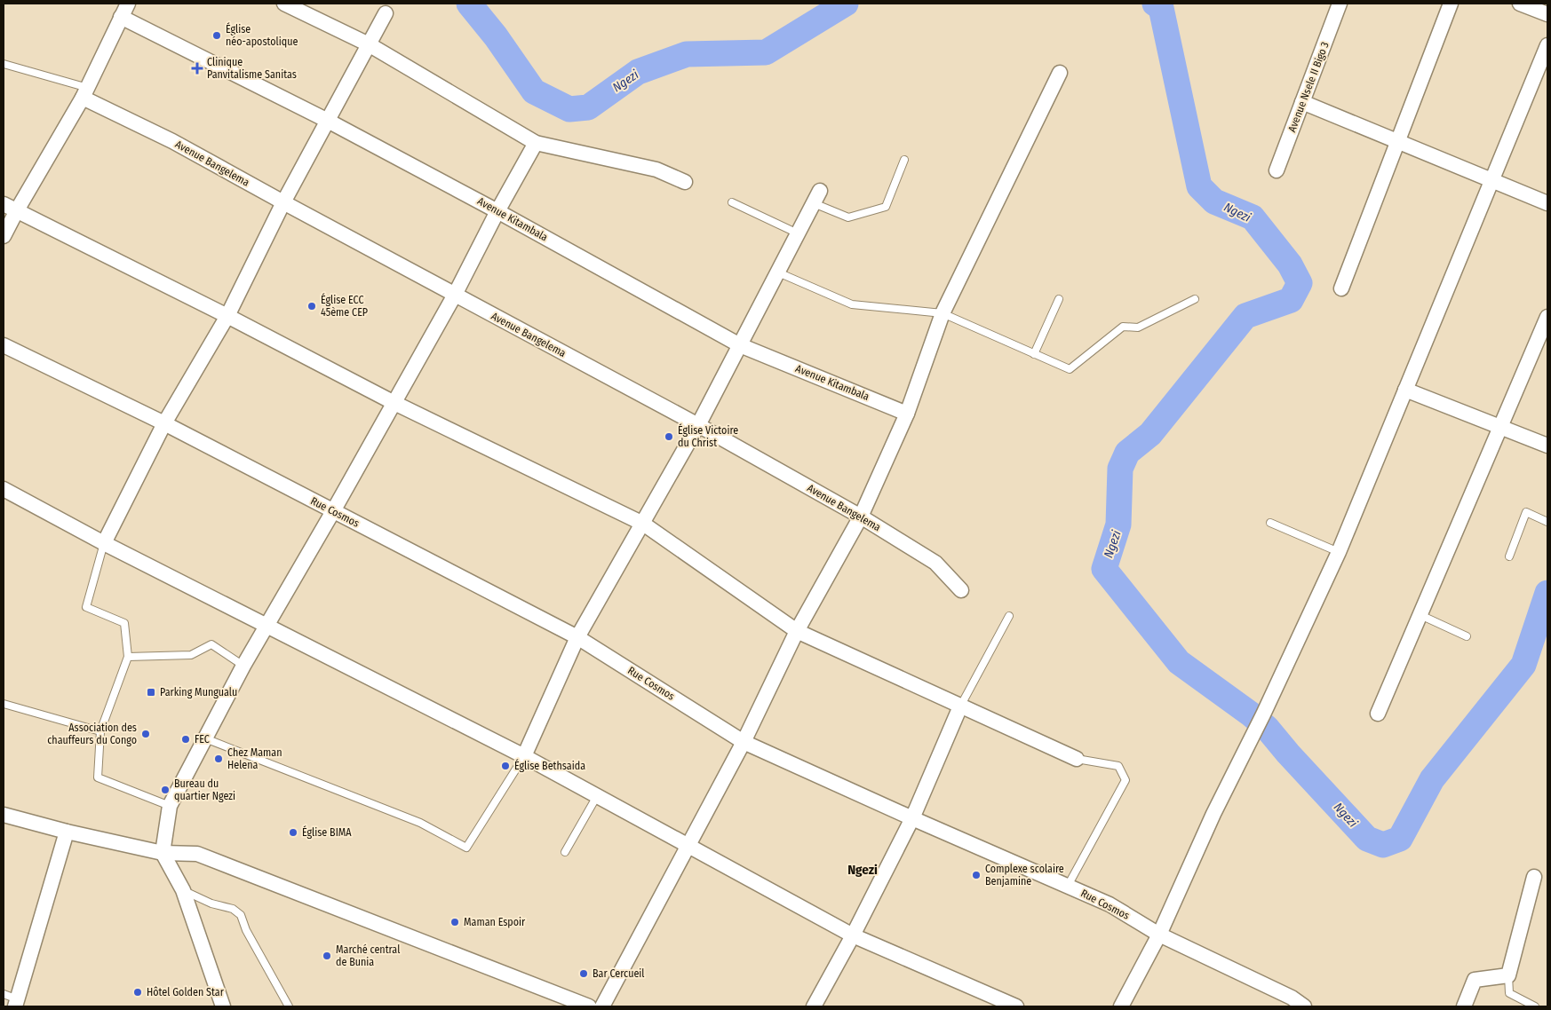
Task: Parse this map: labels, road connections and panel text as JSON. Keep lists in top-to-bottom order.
{
  "streets": {
    "street": [
      "Avenue Nsele II Bigo 3",
      "Avenue Bangelema",
      "Avenue Kitambala",
      "Rue Cosmos"
    ]
  },
  "districts": ["Ngezi"],
  "water": ["Ngezi"],
  "places": {
    "other": [
      "Église néo-apostolique",
      "Église ECC 45ème CEP",
      "Église Victoire du Christ",
      "Association des chauffeurs du Congo",
      "FEC",
      "Chez Maman Helena",
      "Église Bethsaida",
      "Bureau du quartier Ngezi",
      "Église BIMA",
      "Complexe scolaire Benjamine",
      "Maman Espoir",
      "Marché central de Bunia",
      "Bar Cercueil",
      "Hôtel Golden Star"
    ],
    "health": ["Clinique Panvitalisme Sanitas"],
    "transit": ["Parking Mungualu"]
  }
}
